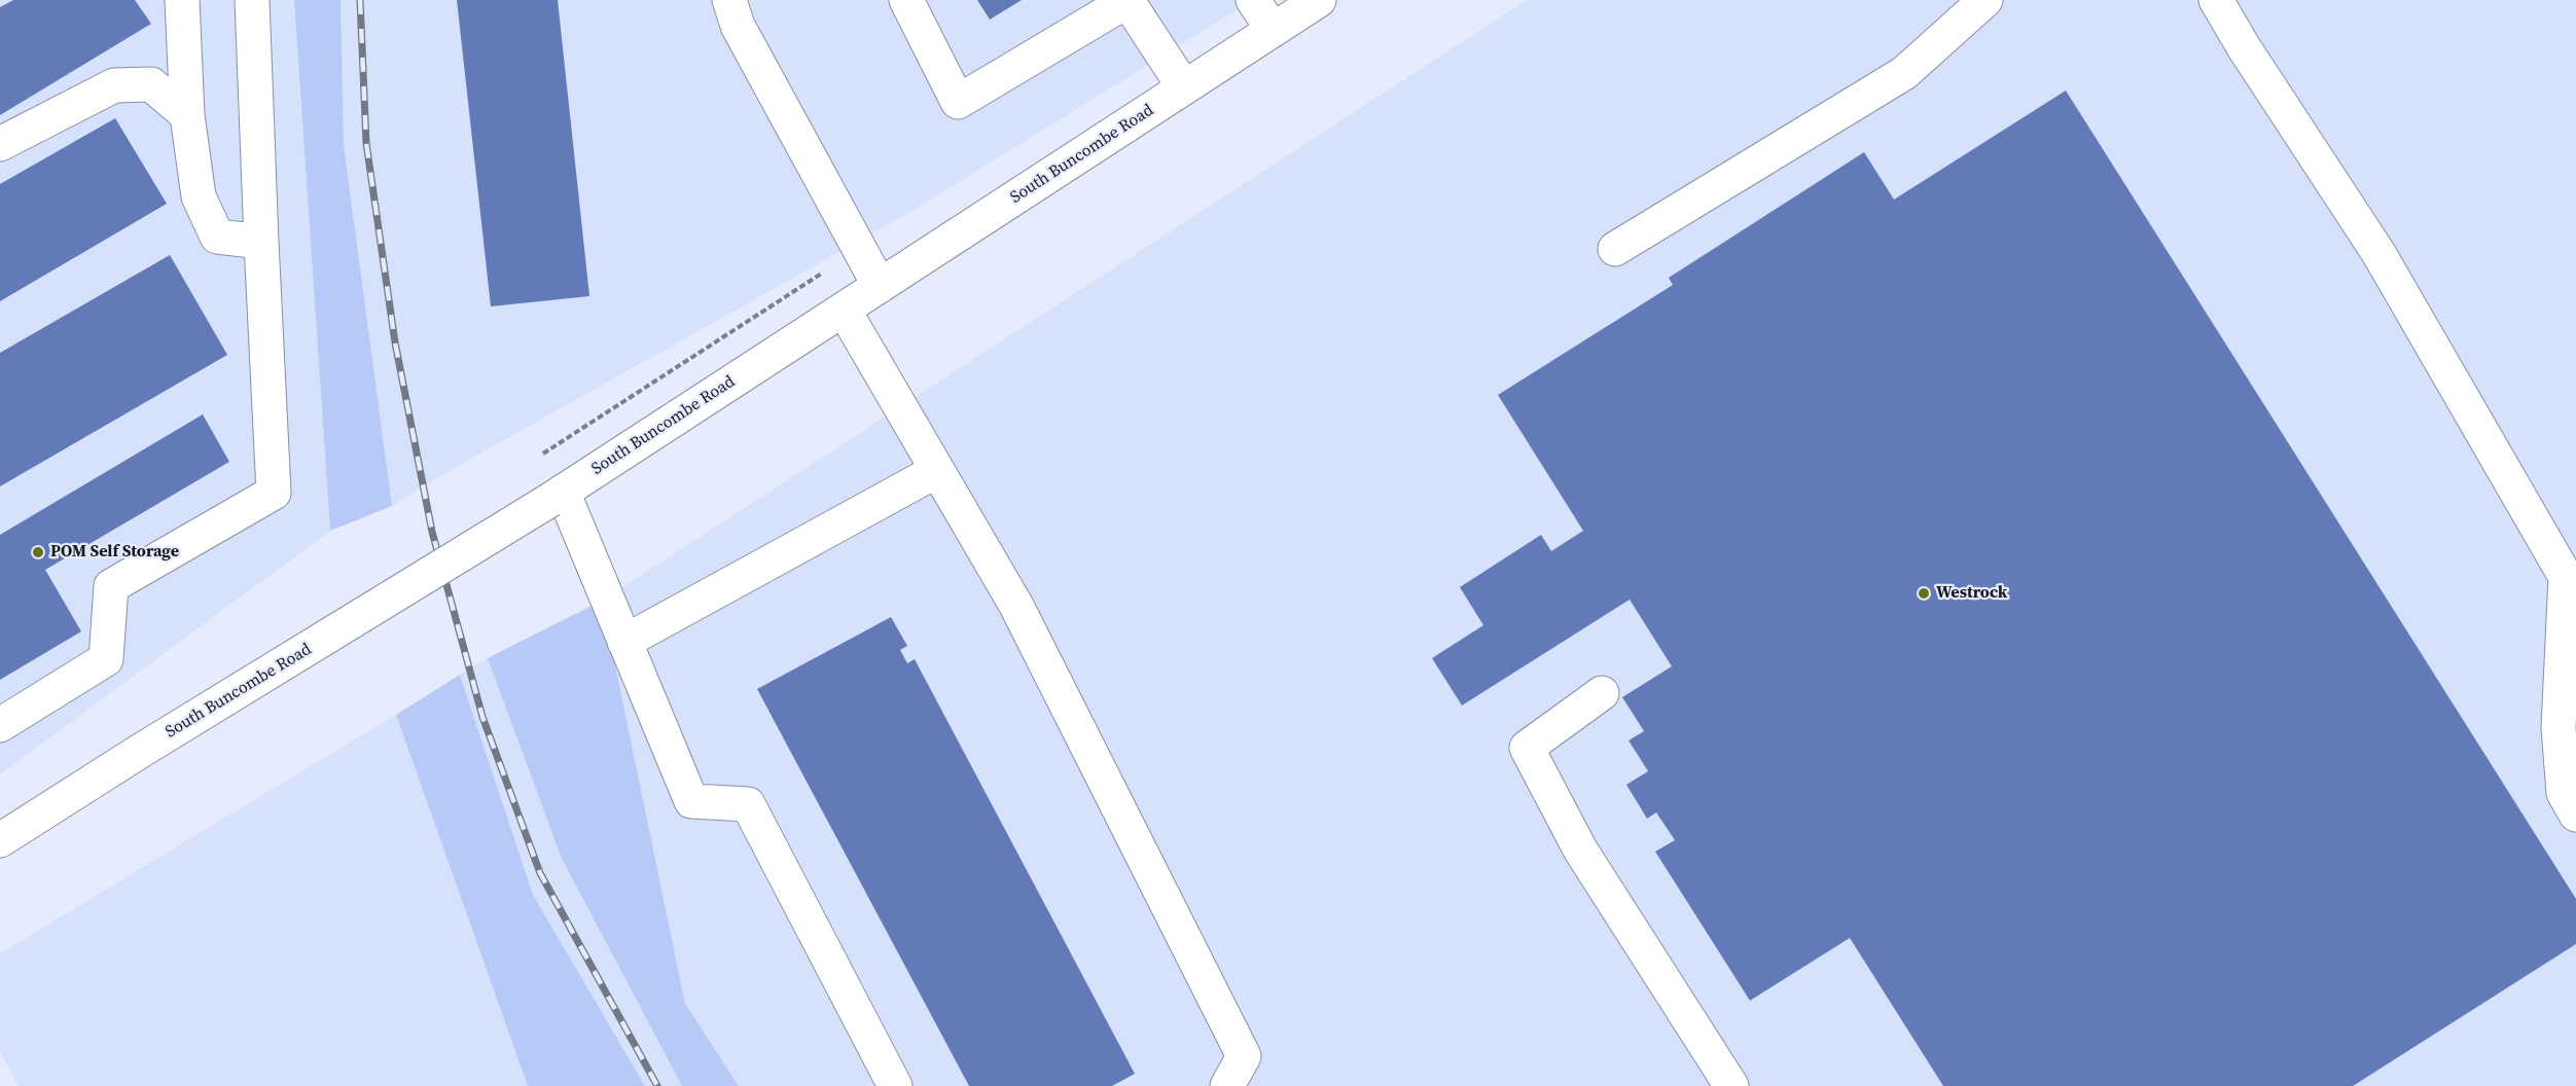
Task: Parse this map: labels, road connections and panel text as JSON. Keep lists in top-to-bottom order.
{
  "streets": {
    "main road": ["South Buncombe Road"]
  },
  "places": ["POM Self Storage", "Westrock"]
}
